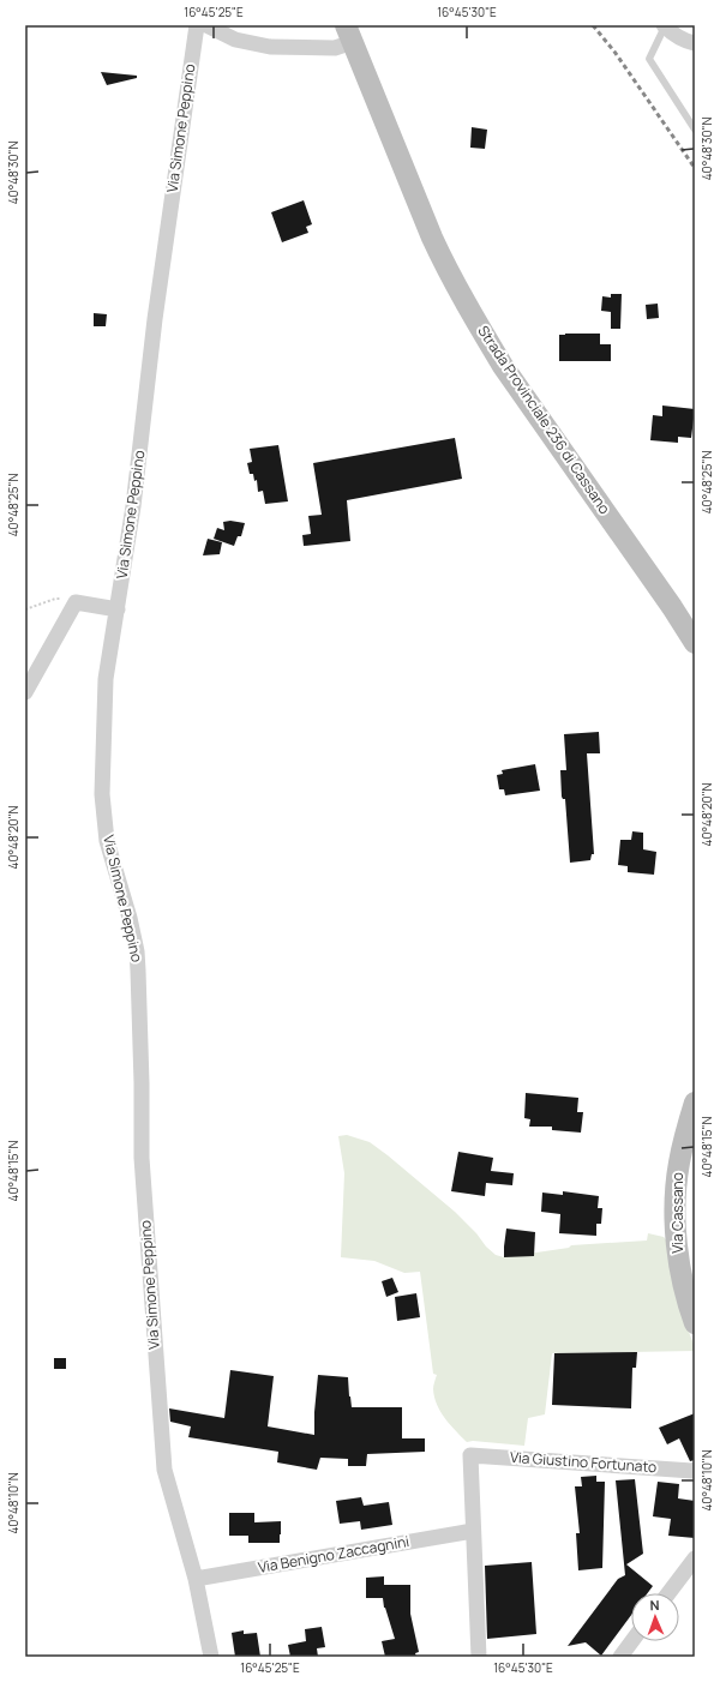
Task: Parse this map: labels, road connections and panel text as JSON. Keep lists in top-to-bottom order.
{
  "streets": {
    "main road": ["Strada Provinciale 236 di Cassano", "Via Cassano"],
    "street": ["Via Simone Peppino", "Via Giustino Fortunato", "Via Benigno Zaccagnini"]
  },
  "crossings": [
    ["Via Simone Peppino", "Via Benigno Zaccagnini"],
    ["Via Giustino Fortunato", "Via Benigno Zaccagnini"]
  ],
  "north": "top",
  "coordinates": [
    "16°45'25\"E",
    "16°45'30\"E",
    "40°48'30\"N",
    "40°48'25\"N",
    "40°48'20\"N",
    "40°48'15\"N",
    "40°48'10\"N"
  ]
}
